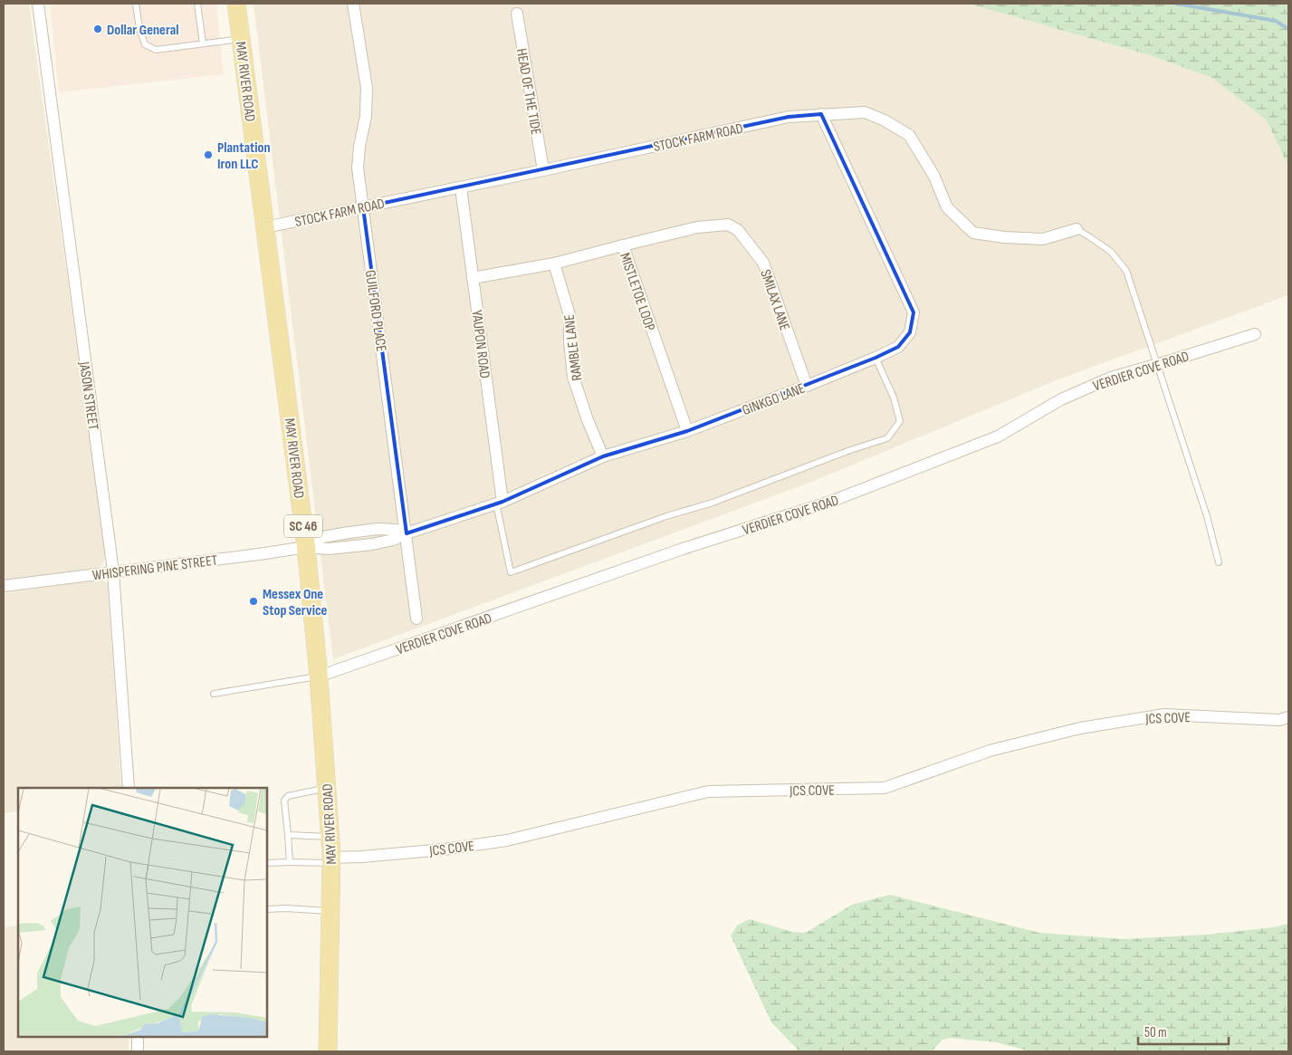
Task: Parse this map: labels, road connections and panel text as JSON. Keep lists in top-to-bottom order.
{
  "streets": {
    "main road": ["MAY RIVER ROAD", "SC 46"],
    "street": [
      "HEAD OF THE TIDE",
      "STOCK FARM ROAD",
      "MISTLETOE LOOP",
      "SMILAX LANE",
      "GUILFORD PLACE",
      "YAUPON ROAD",
      "RAMBLE LANE",
      "VERDIER COVE ROAD",
      "JASON STREET",
      "GINKGO LANE",
      "WHISPERING PINE STREET",
      "JCS COVE"
    ]
  },
  "crossings": [
    ["MAY RIVER ROAD", "STOCK FARM ROAD"],
    ["MAY RIVER ROAD", "VERDIER COVE ROAD"],
    ["MAY RIVER ROAD", "GINKGO LANE"],
    ["MAY RIVER ROAD", "WHISPERING PINE STREET"],
    ["MAY RIVER ROAD", "JCS COVE"],
    ["HEAD OF THE TIDE", "STOCK FARM ROAD"],
    ["STOCK FARM ROAD", "GUILFORD PLACE"],
    ["STOCK FARM ROAD", "YAUPON ROAD"],
    ["STOCK FARM ROAD", "GINKGO LANE"],
    ["MISTLETOE LOOP", "SMILAX LANE"],
    ["MISTLETOE LOOP", "YAUPON ROAD"],
    ["MISTLETOE LOOP", "RAMBLE LANE"],
    ["MISTLETOE LOOP", "GINKGO LANE"],
    ["SMILAX LANE", "GINKGO LANE"],
    ["GUILFORD PLACE", "GINKGO LANE"],
    ["YAUPON ROAD", "GINKGO LANE"],
    ["RAMBLE LANE", "GINKGO LANE"],
    ["JASON STREET", "WHISPERING PINE STREET"],
    ["GINKGO LANE", "WHISPERING PINE STREET"]
  ],
  "places": ["Dollar General", "Plantation Iron LLC", "Messex One Stop Service"],
  "scale_bar": "50 m"
}
